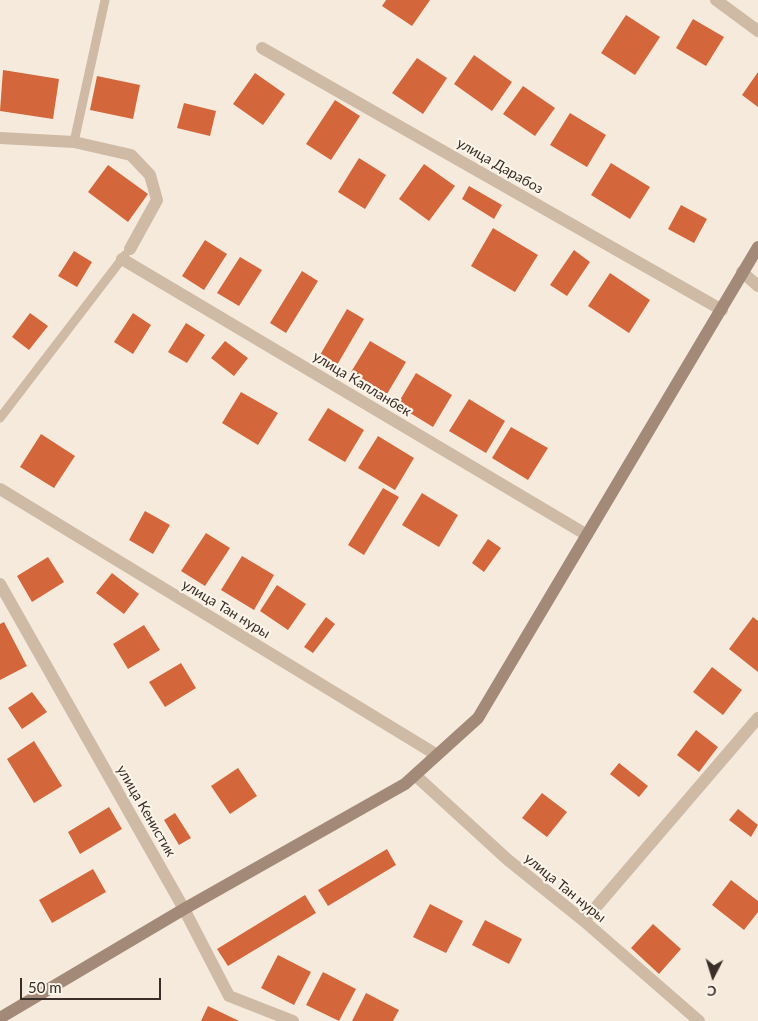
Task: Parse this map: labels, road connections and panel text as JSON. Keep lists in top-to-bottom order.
{
  "streets": {
    "street": [
      "улица Дарабоз",
      "улица Капланбек",
      "улица Тан нуры",
      "улица Кенистик"
    ]
  },
  "scale_bar": "50 m",
  "north": "bottom"
}
